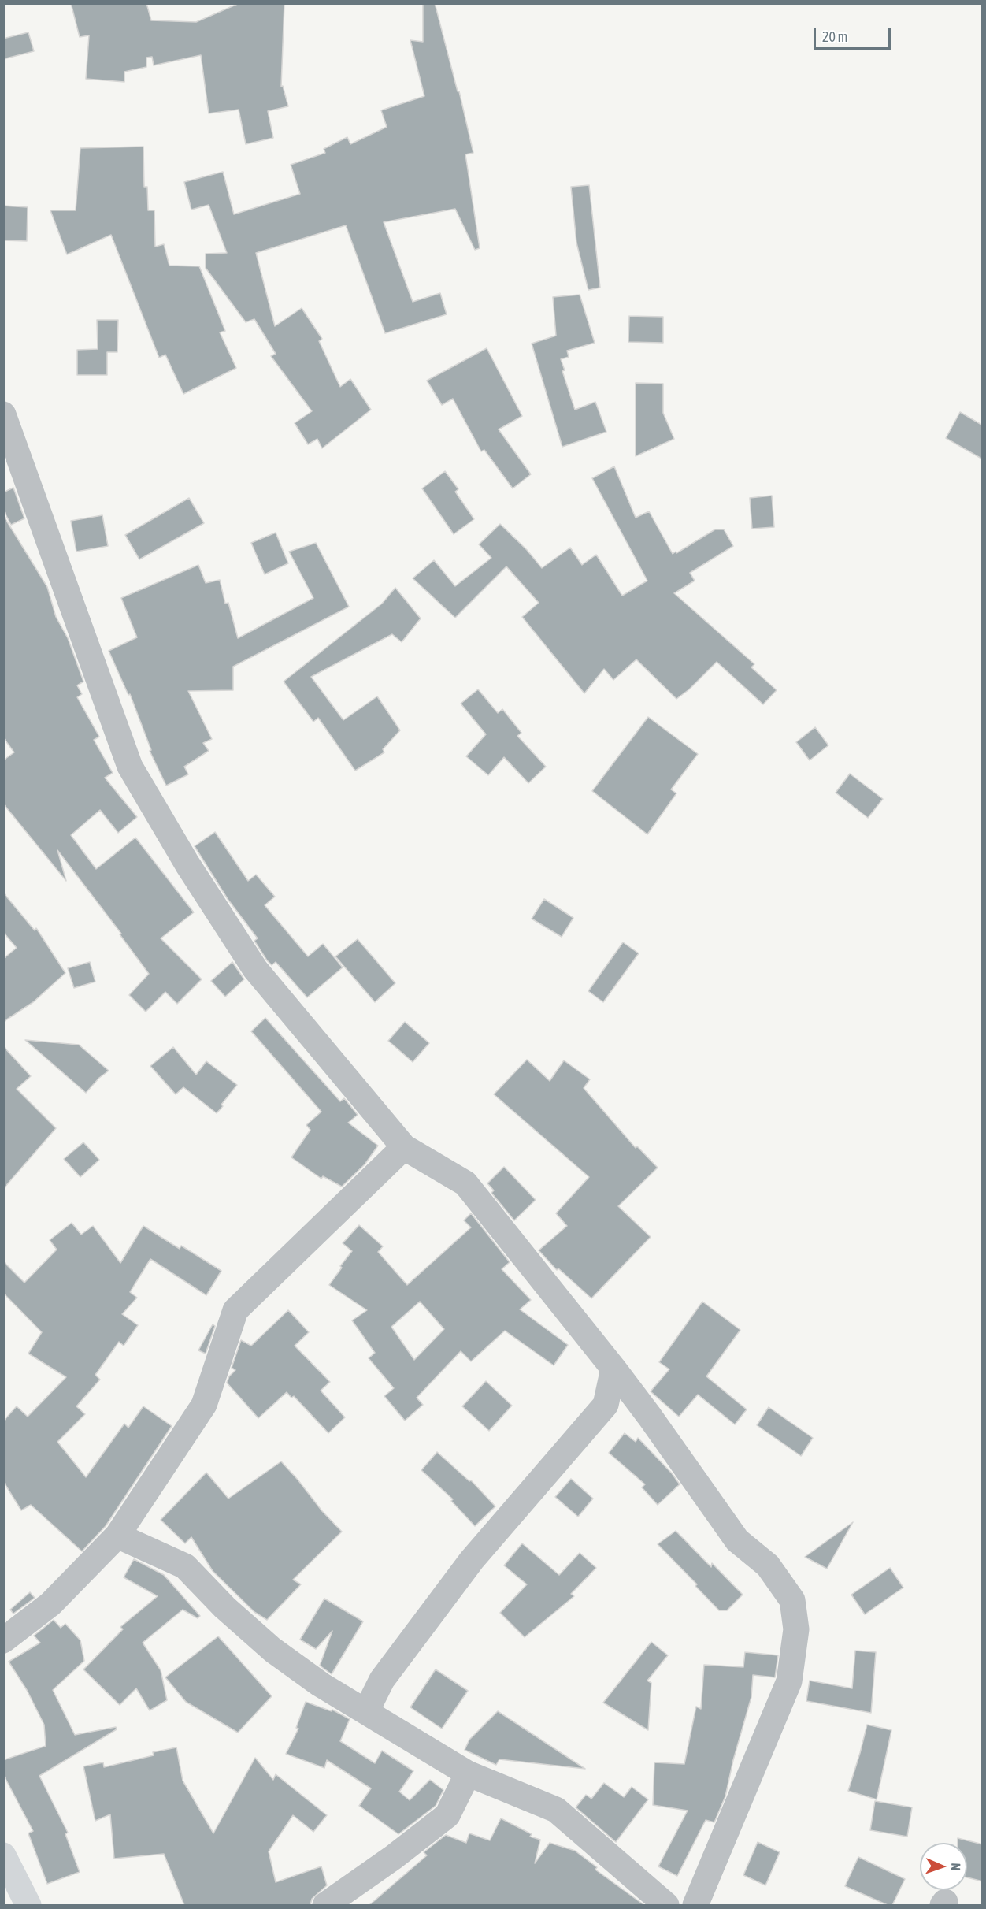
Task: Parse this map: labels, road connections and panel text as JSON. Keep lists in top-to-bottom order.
{
  "scale_bar": "20 m",
  "north": "right"
}
